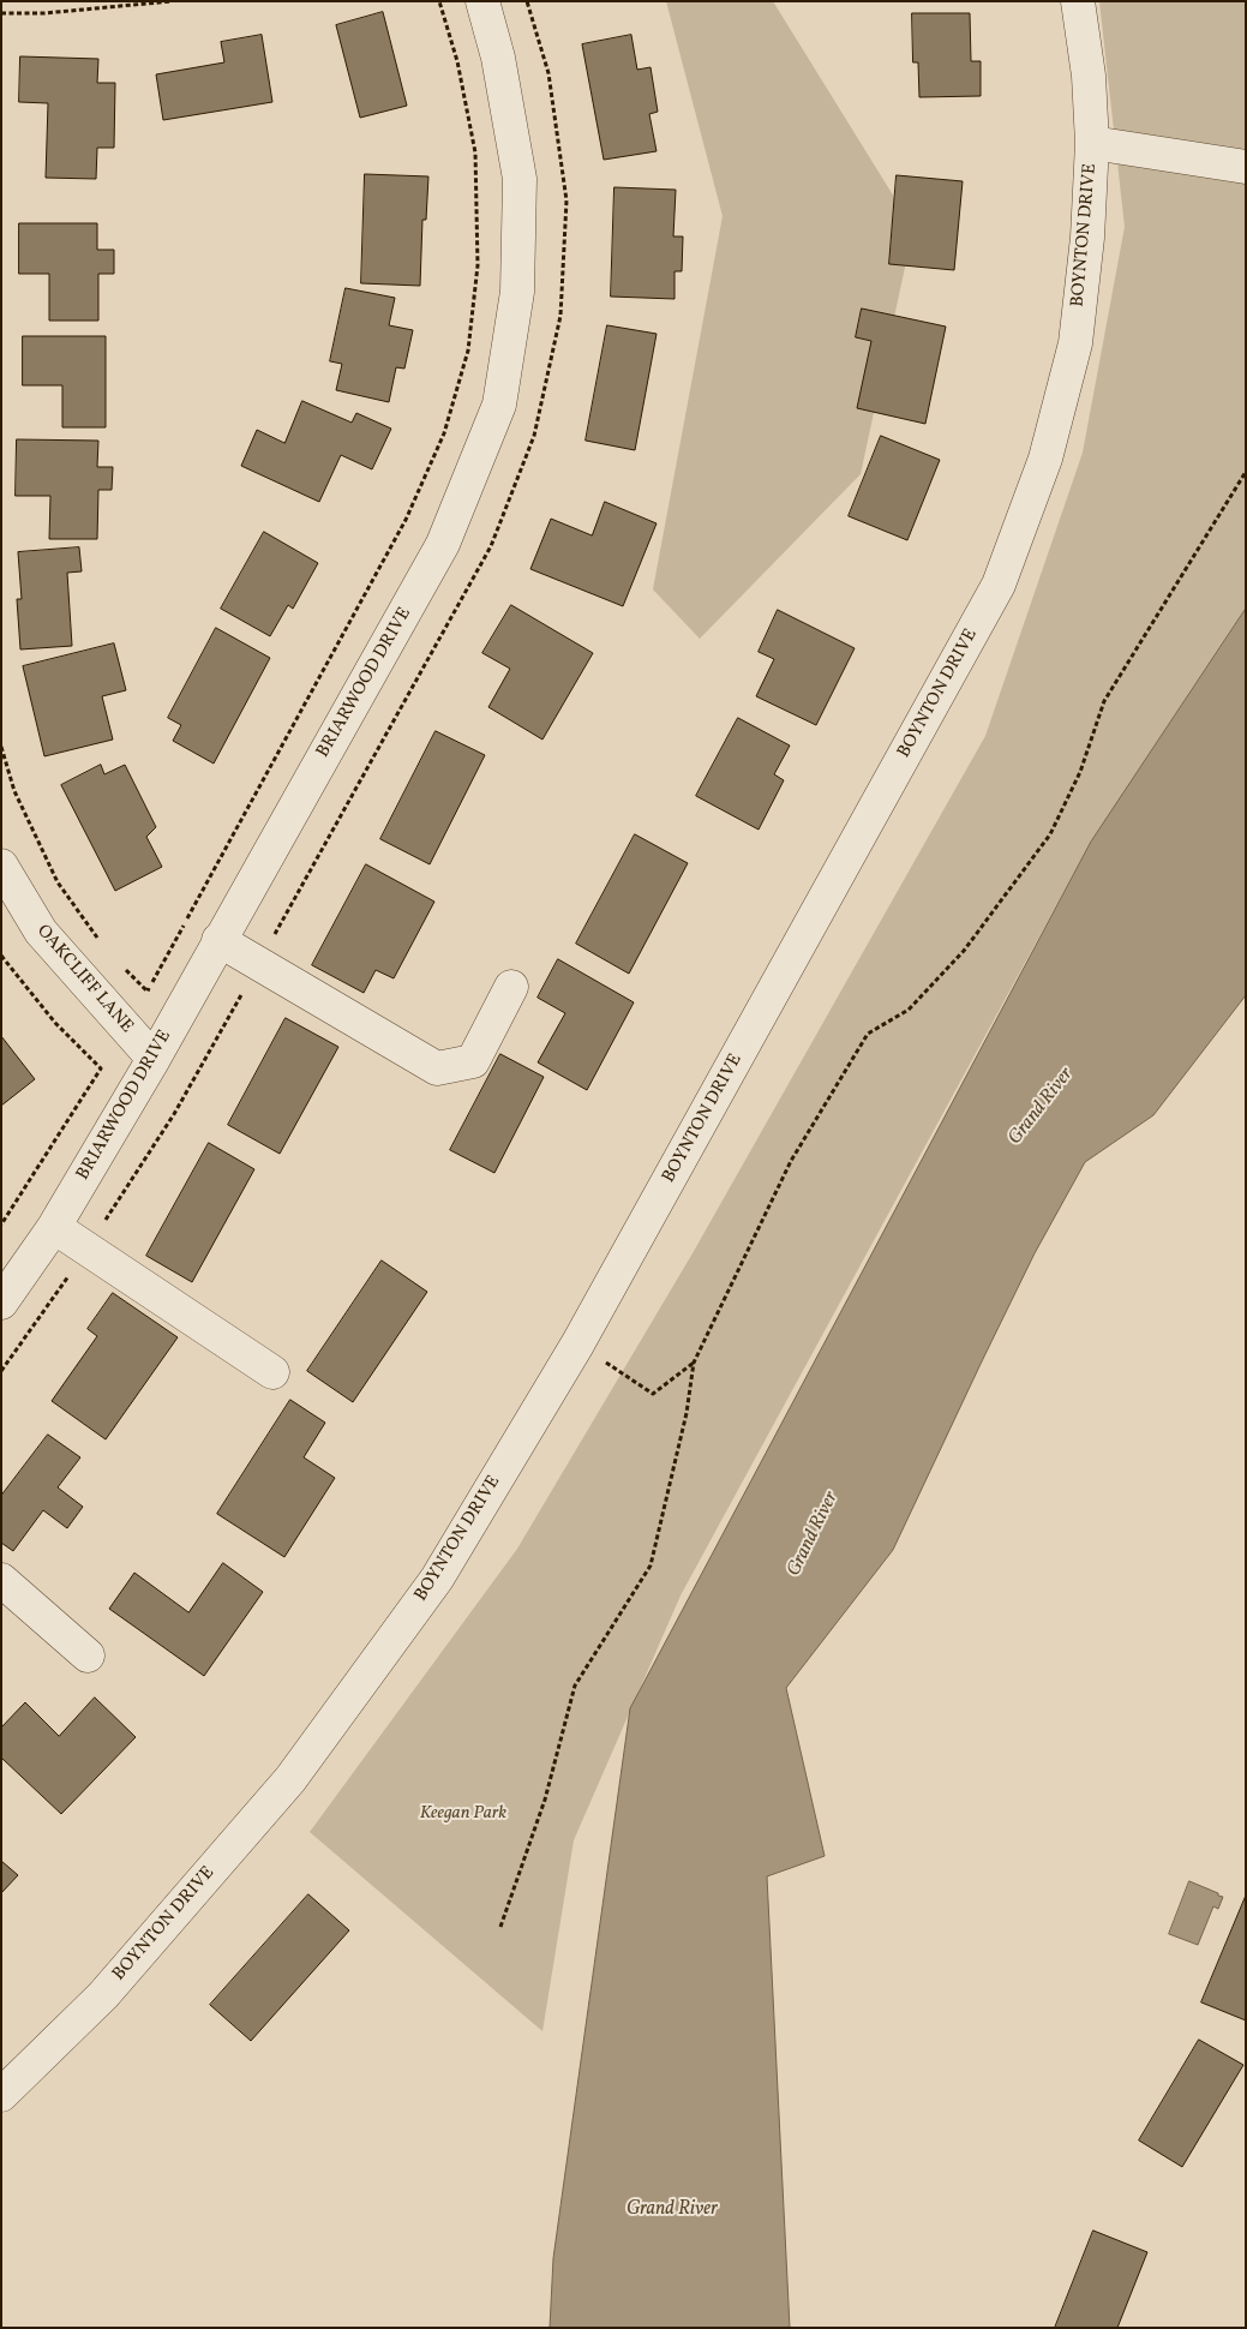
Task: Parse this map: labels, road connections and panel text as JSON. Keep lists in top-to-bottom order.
{
  "streets": {
    "street": ["BOYNTON DRIVE", "BRIARWOOD DRIVE", "OAKCLIFF LANE"]
  },
  "crossings": [
    ["BRIARWOOD DRIVE", "OAKCLIFF LANE"]
  ],
  "water": ["Grand River"],
  "parks": ["Keegan Park"]
}
